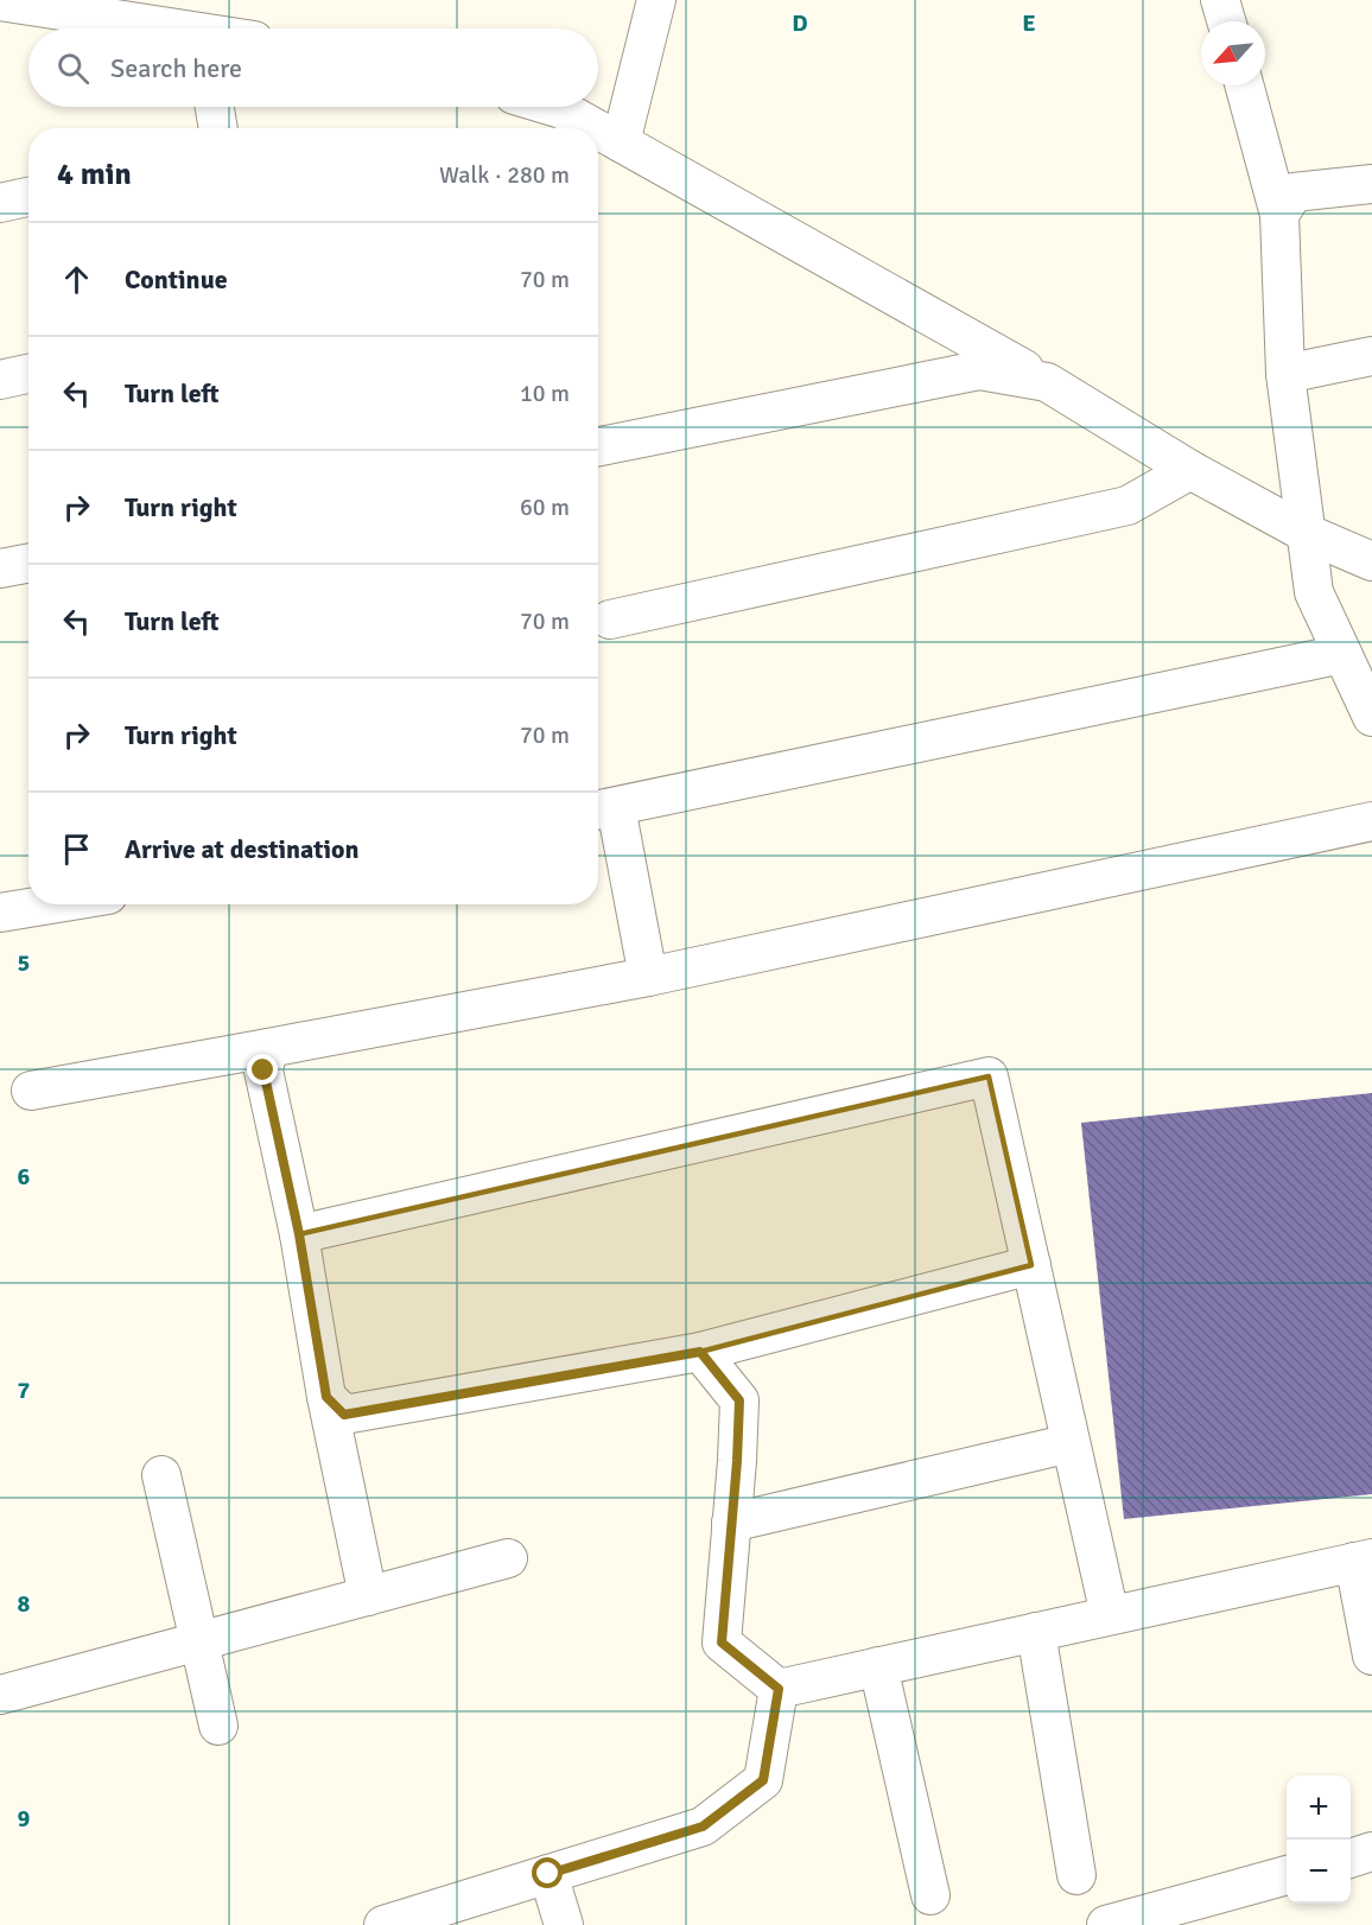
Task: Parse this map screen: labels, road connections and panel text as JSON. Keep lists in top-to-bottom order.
{
  "north": "bottom left",
  "page": {
    "search": "Search here",
    "heading": ["4 min", "Walk · 280 m"],
    "list": [
      ["Continue", "70 m"],
      ["Turn left", "10 m"],
      ["Turn right", "60 m"],
      ["Turn left", "70 m"],
      ["Turn right", "70 m"],
      "Arrive at destination"
    ],
    "map_buttons": ["+", "−"]
  },
  "grid": {
    "columns": ["D", "E"],
    "rows": [
      "5",
      "6",
      "7",
      "8",
      "9"
    ]
  }
}
